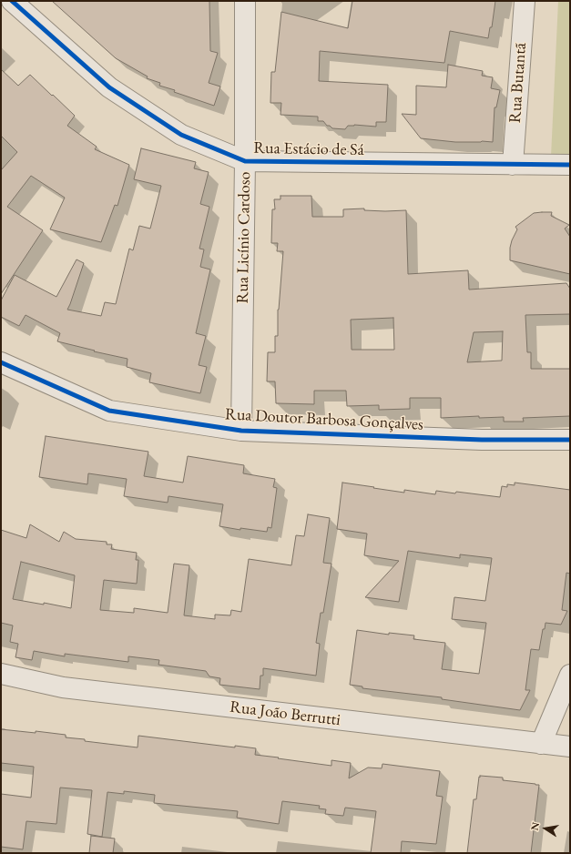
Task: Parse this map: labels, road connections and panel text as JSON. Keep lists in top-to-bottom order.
{
  "streets": {
    "street": [
      "Rua Butantã",
      "Rua Estácio de Sá",
      "Rua Licínio Cardoso",
      "Rua Doutor Barbosa Gonçalves",
      "Rua João Berrutti"
    ]
  },
  "crossings": [
    ["Rua Butantã", "Rua Estácio de Sá"],
    ["Rua Estácio de Sá", "Rua Licínio Cardoso"],
    ["Rua Licínio Cardoso", "Rua Doutor Barbosa Gonçalves"]
  ],
  "north": "left"
}
